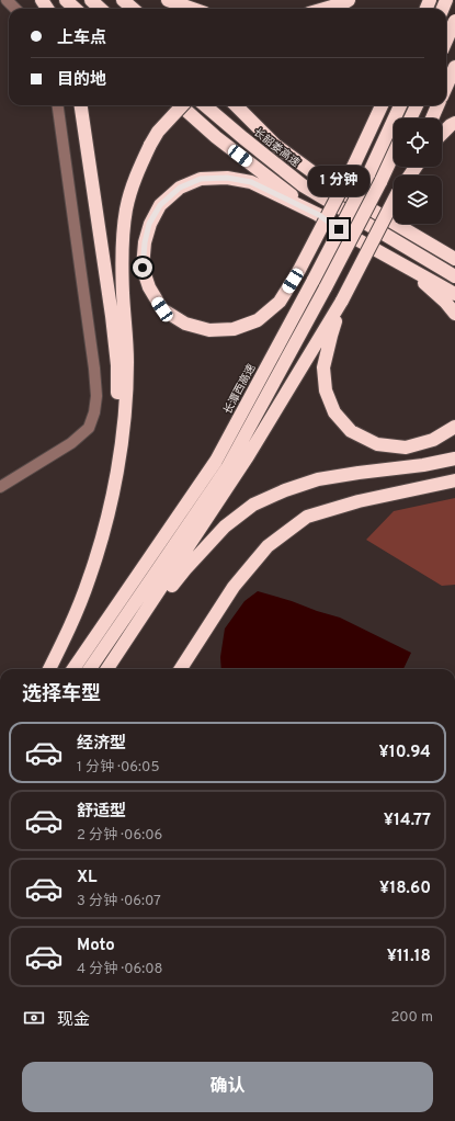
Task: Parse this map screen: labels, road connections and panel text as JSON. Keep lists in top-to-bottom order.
{
  "streets": {
    "highway": ["长韶娄高速", "长潭西高速"]
  },
  "page": {
    "banner": ["上车点", "目的地"],
    "bubble": "1 分钟",
    "heading": "选择车型",
    "list": [
      {
        "name": "经济型",
        "note": "1 分钟 · 06:05",
        "value": "¥10.94"
      },
      {
        "name": "舒适型",
        "note": "2 分钟 · 06:06",
        "value": "¥14.77"
      },
      {
        "name": "XL",
        "note": "3 分钟 · 06:07",
        "value": "¥18.60"
      },
      {
        "name": "Moto",
        "note": "4 分钟 · 06:08",
        "value": "¥11.18"
      }
    ],
    "pay": ["现金", "200 m"],
    "buttons": "确认"
  }
}
